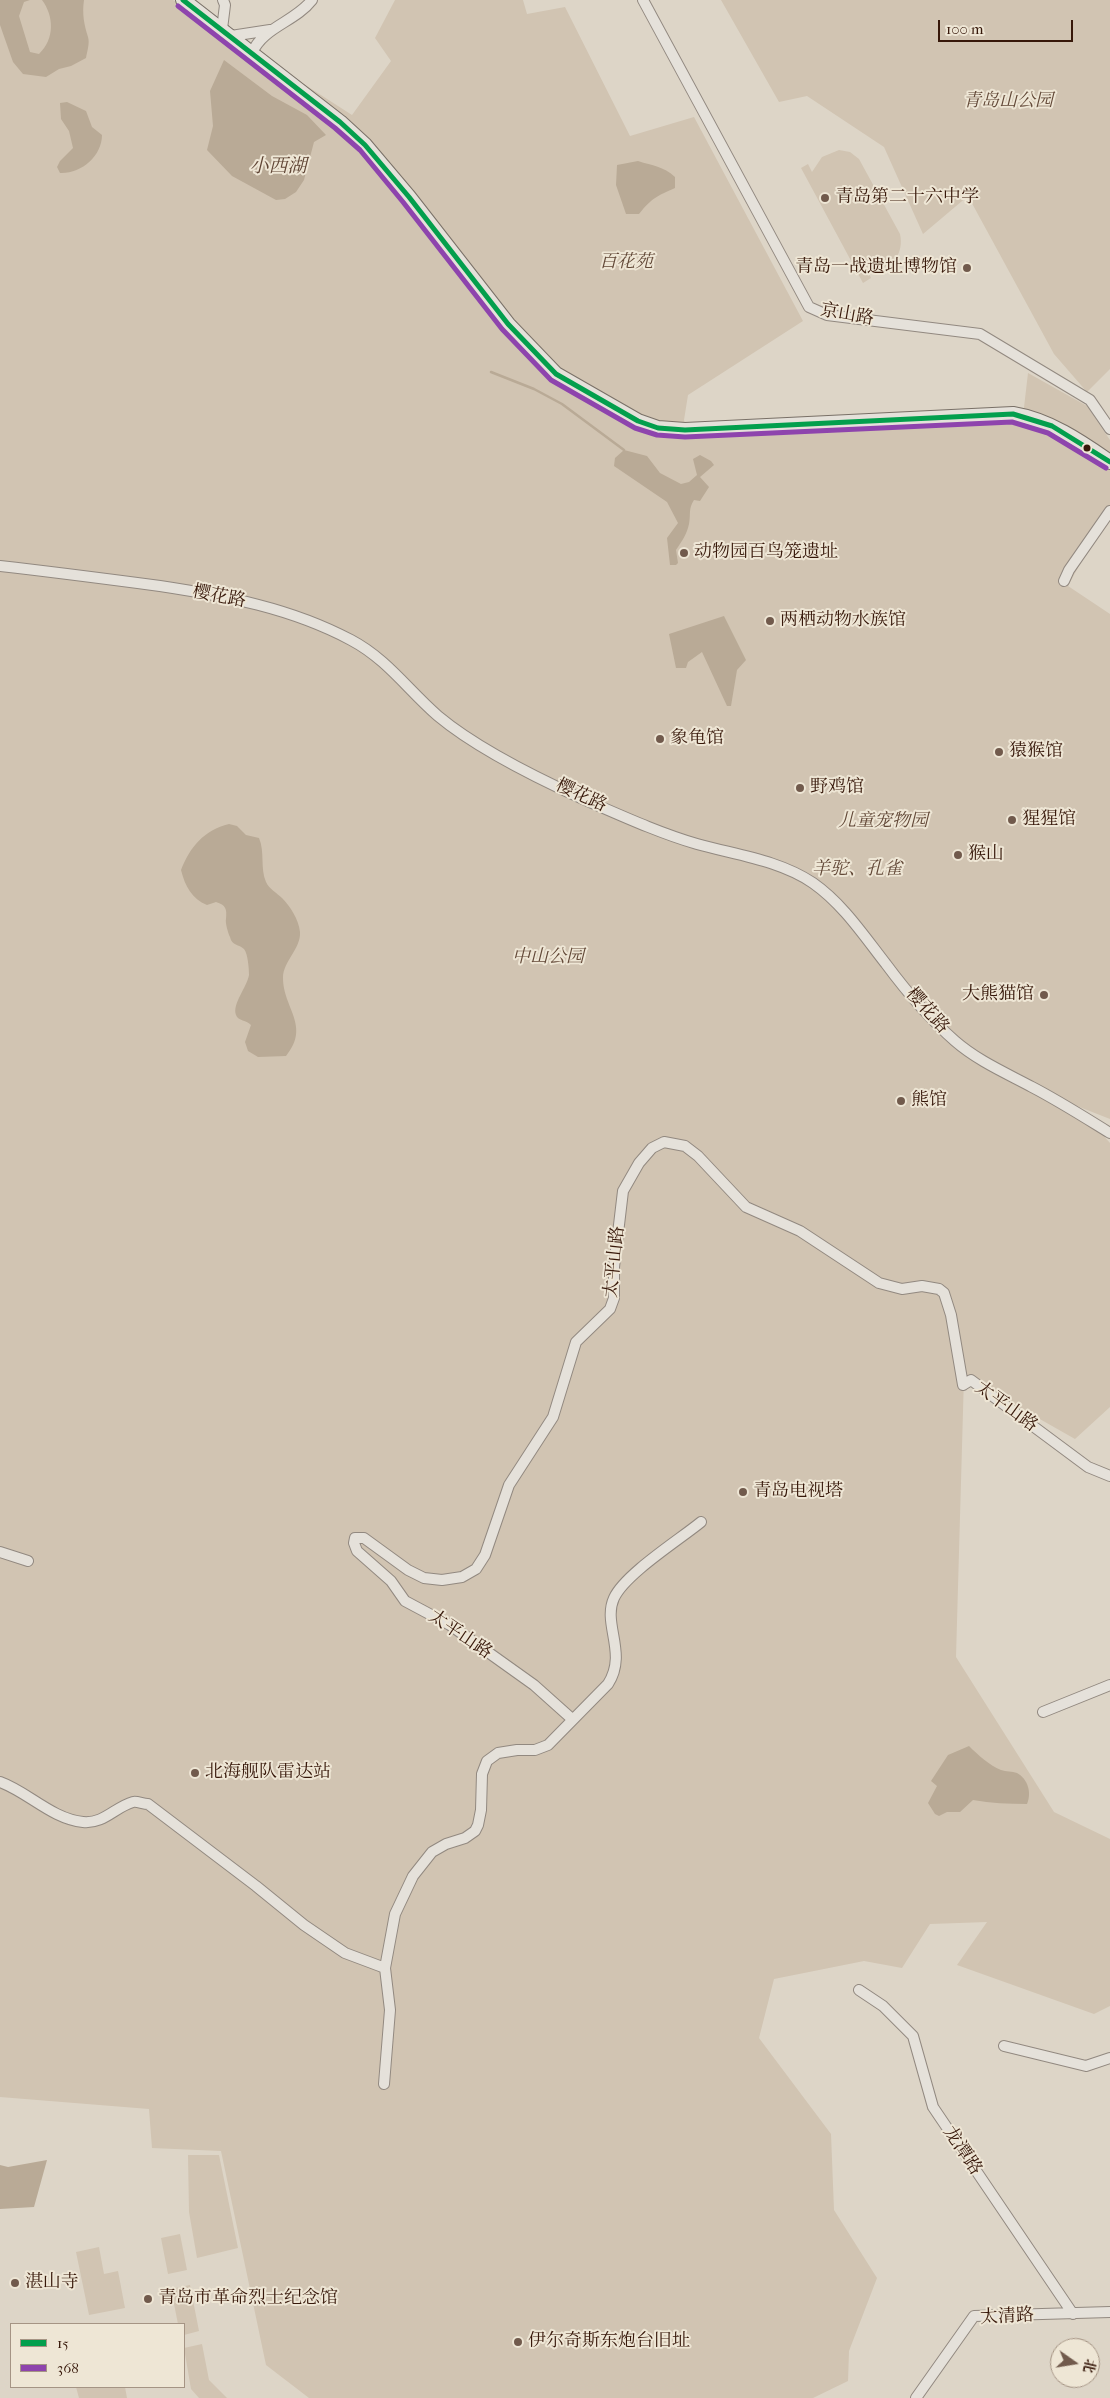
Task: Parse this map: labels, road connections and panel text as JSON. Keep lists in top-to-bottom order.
{
  "streets": {
    "street": [
      "京山路",
      "樱花路",
      "太平山路",
      "龙潭路",
      "太清路"
    ]
  },
  "crossings": [
    ["龙潭路", "太清路"]
  ],
  "water": ["小西湖"],
  "parks": [
    "青岛山公园",
    "百花苑",
    "儿童宠物园",
    "羊驼、孔雀",
    "中山公园"
  ],
  "places": [
    "青岛第二十六中学",
    "青岛一战遗址博物馆",
    "动物园百鸟笼遗址",
    "两栖动物水族馆",
    "象龟馆",
    "猿猴馆",
    "野鸡馆",
    "猩猩馆",
    "猴山",
    "大熊猫馆",
    "熊馆",
    "青岛电视塔",
    "北海舰队雷达站",
    "湛山寺",
    "青岛市革命烈士纪念馆",
    "伊尔奇斯东炮台旧址"
  ],
  "lines": ["transit line 15", "transit line 368"],
  "legend": ["15", "368"],
  "scale_bar": "100 m",
  "north": "right"
}
